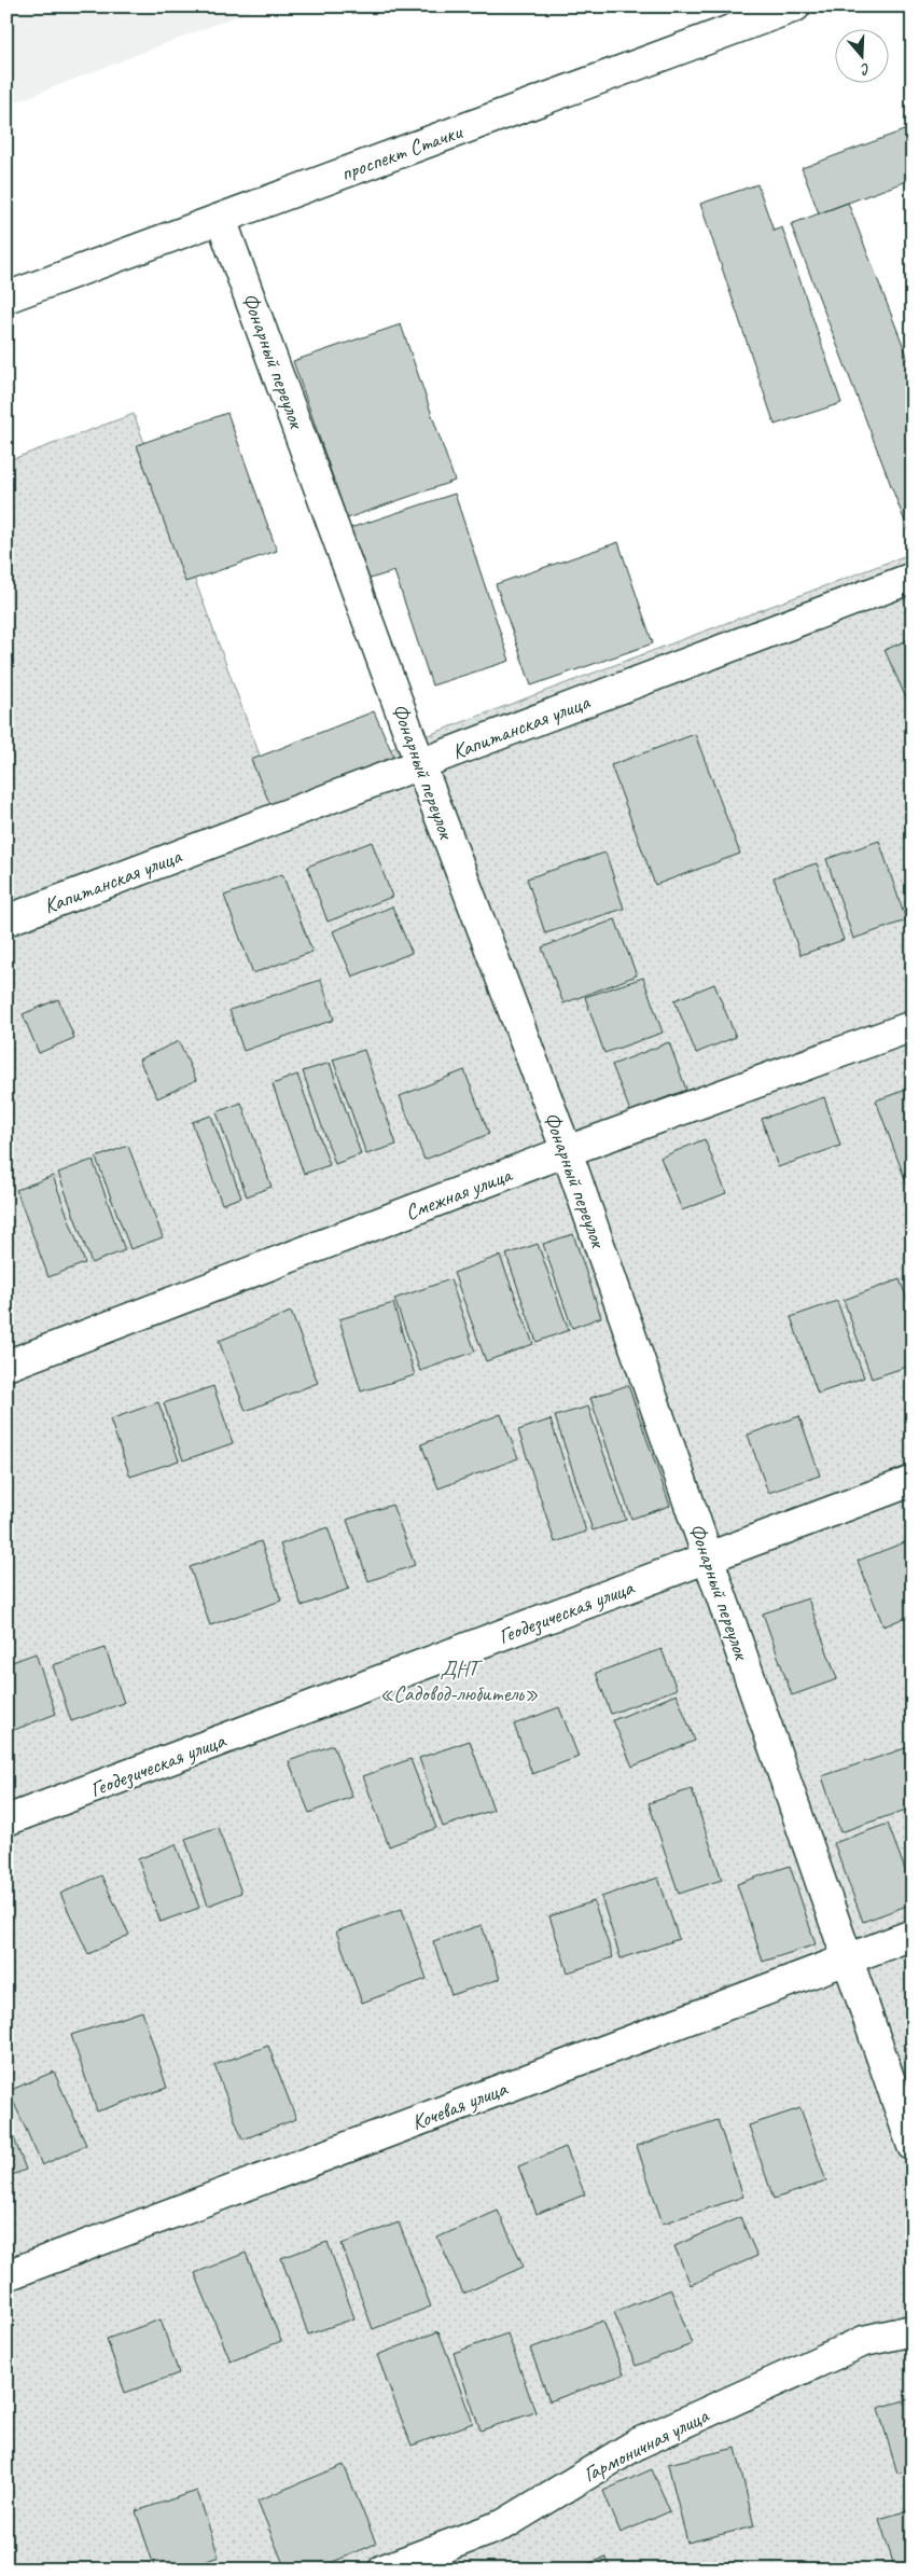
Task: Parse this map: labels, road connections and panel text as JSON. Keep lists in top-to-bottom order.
{
  "streets": {
    "street": [
      "проспект Стачки",
      "Фонарный переулок",
      "Капитанская улица",
      "Смежная улица",
      "Геодезическая улица",
      "Кочевая улица",
      "Гармоничная улица"
    ]
  },
  "crossings": [
    ["проспект Стачки", "Фонарный переулок"],
    ["Фонарный переулок", "Капитанская улица"],
    ["Фонарный переулок", "Смежная улица"],
    ["Фонарный переулок", "Геодезическая улица"],
    ["Фонарный переулок", "Кочевая улица"]
  ],
  "parks": ["ДНТ «Садовод-любитель»"],
  "north": "bottom"
}
